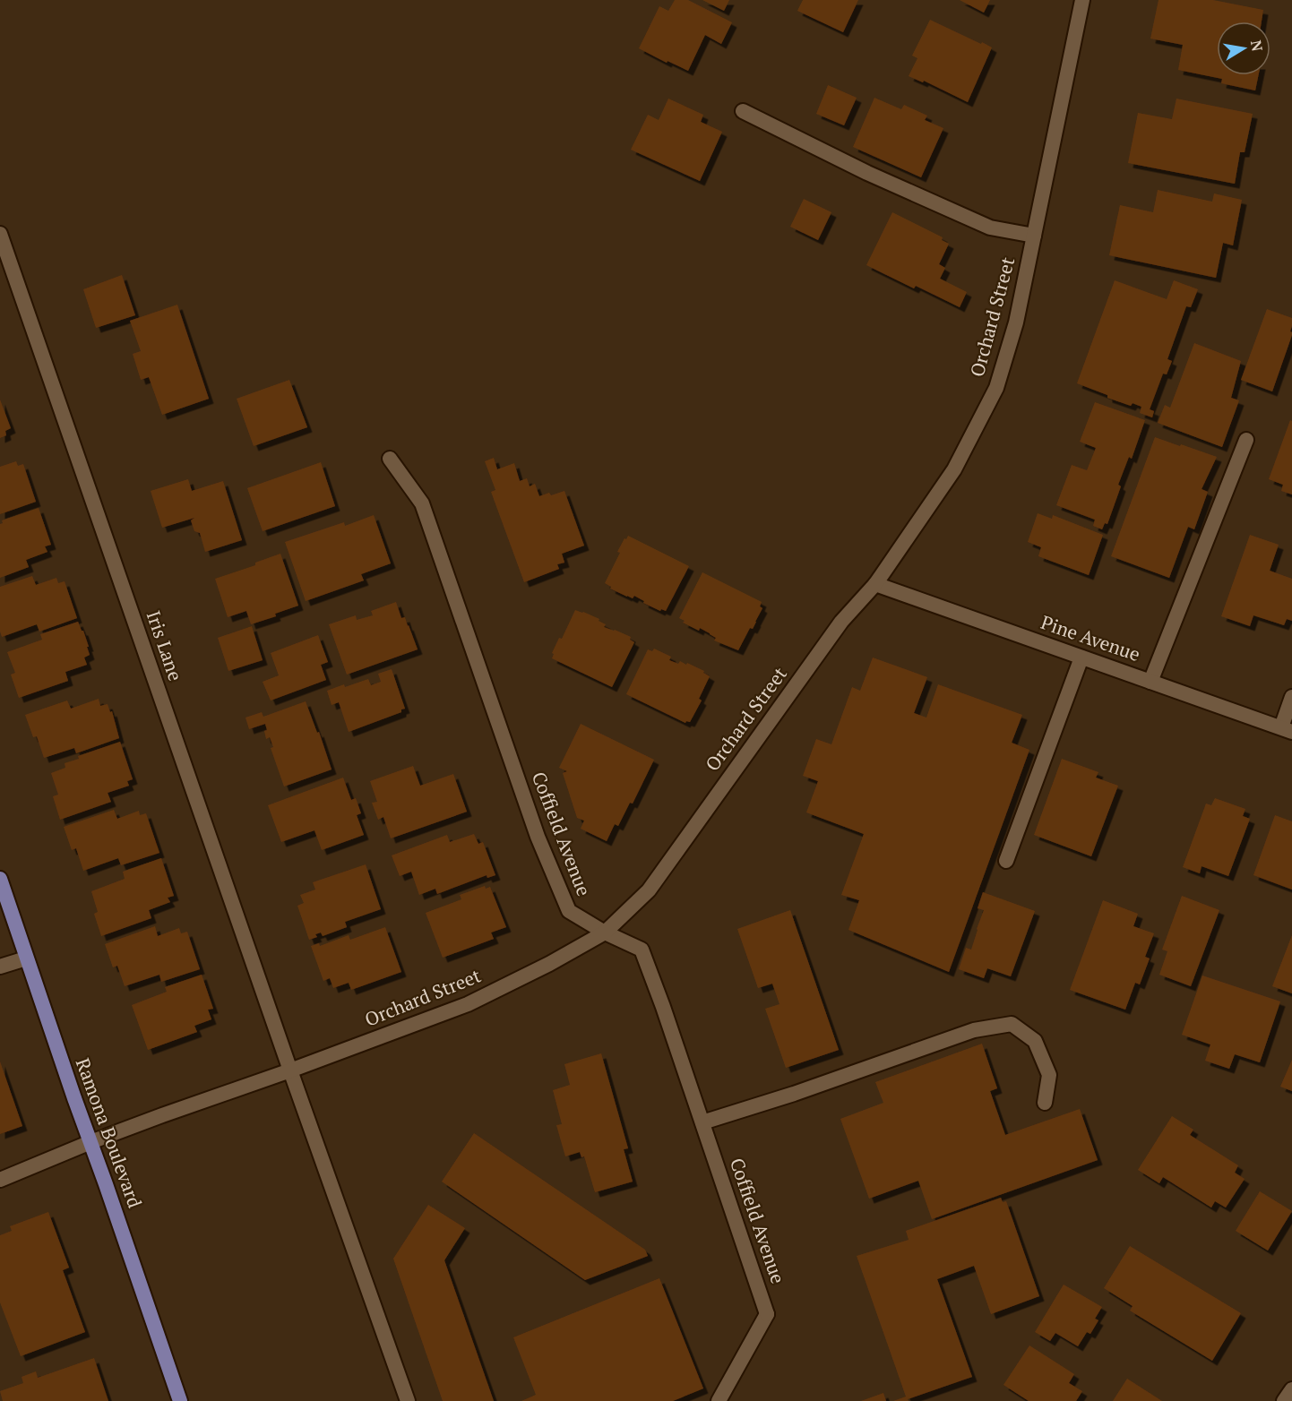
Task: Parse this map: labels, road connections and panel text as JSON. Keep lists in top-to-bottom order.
{
  "streets": {
    "main road": ["Ramona Boulevard"],
    "street": [
      "Orchard Street",
      "Pine Avenue",
      "Iris Lane",
      "Coffield Avenue"
    ]
  },
  "crossings": [
    ["Orchard Street", "Pine Avenue"],
    ["Orchard Street", "Iris Lane"],
    ["Orchard Street", "Coffield Avenue"],
    ["Orchard Street", "Ramona Boulevard"]
  ],
  "north": "right"
}
